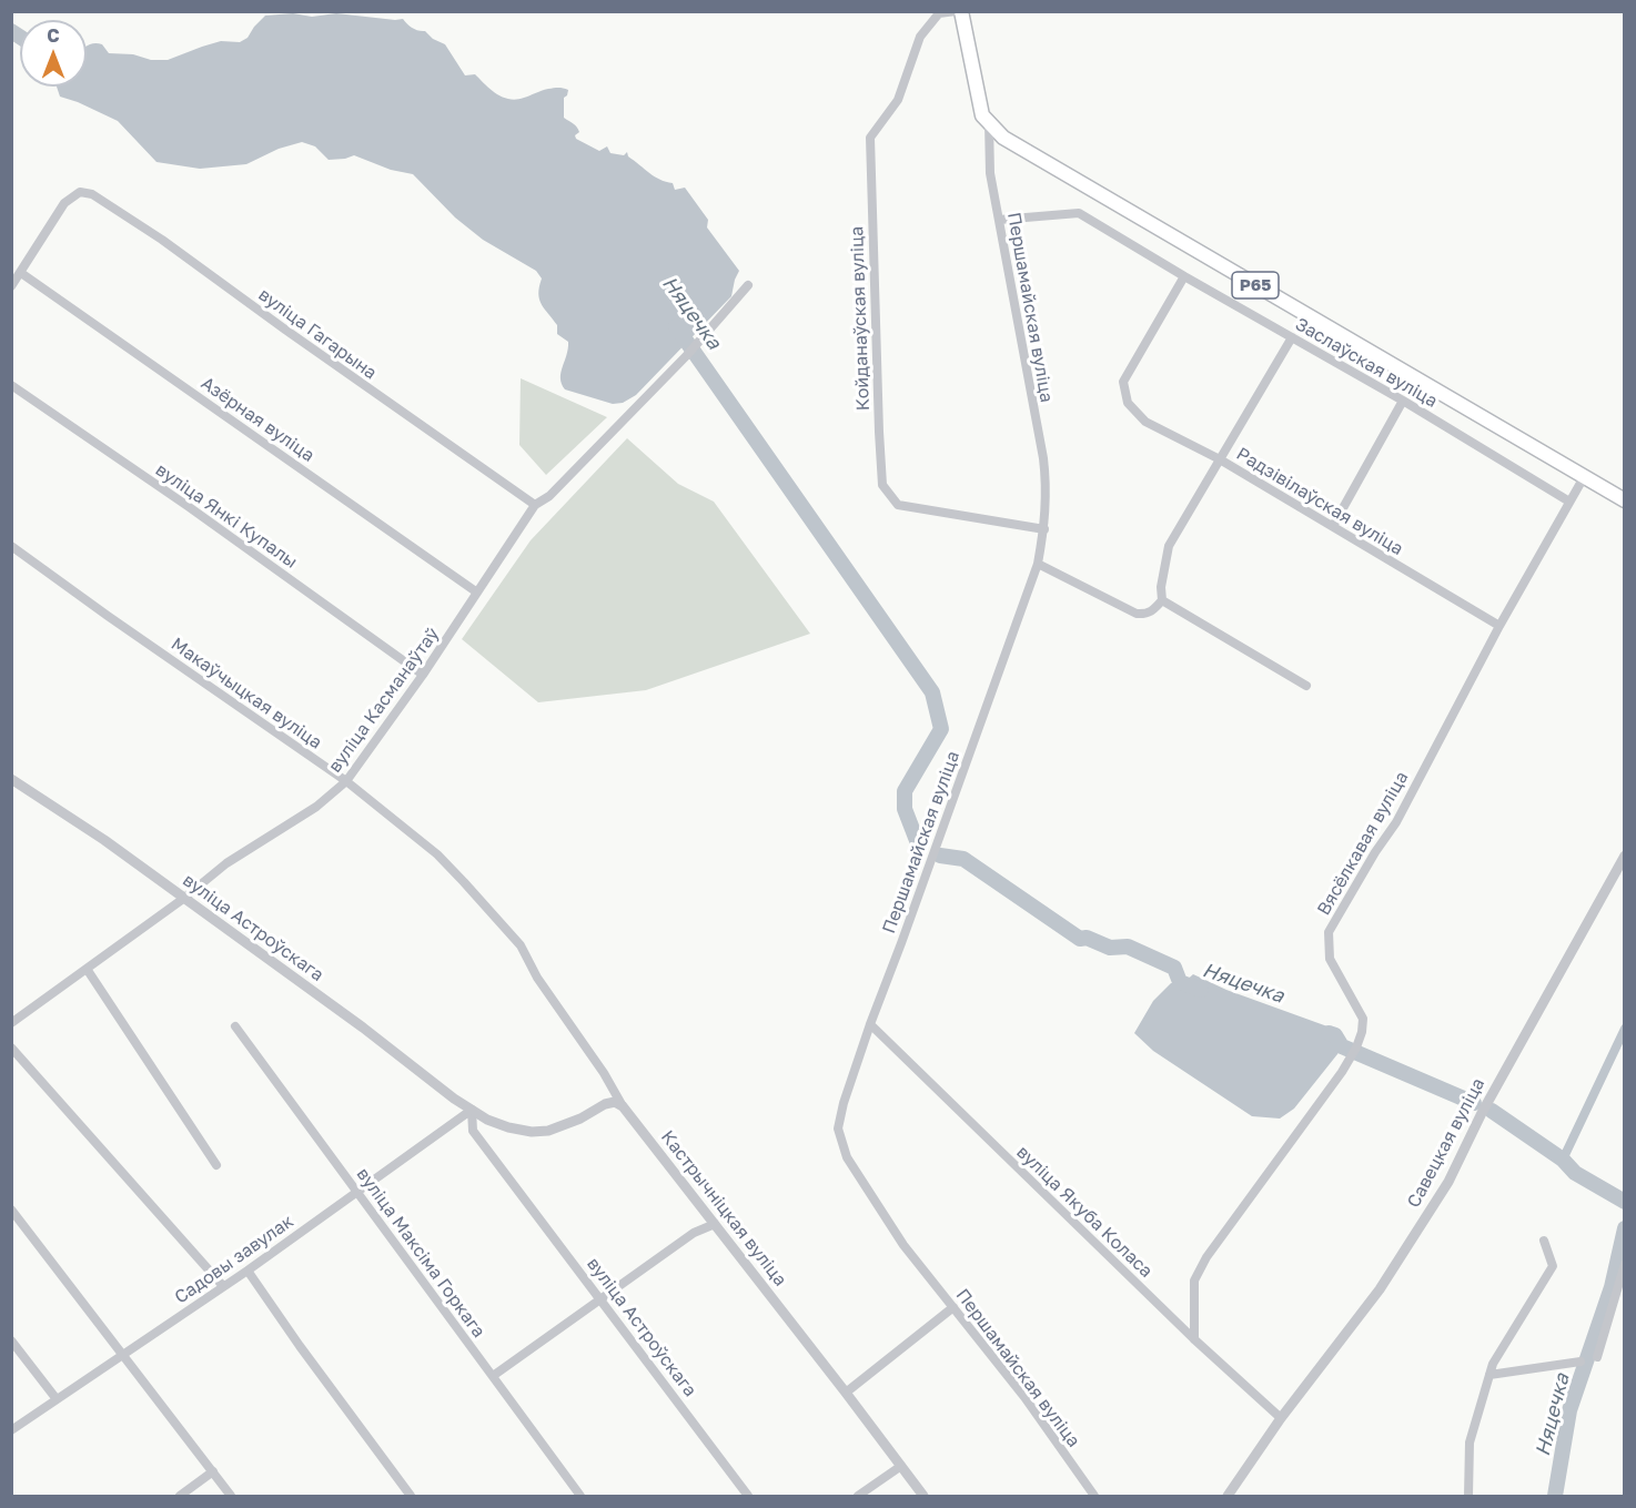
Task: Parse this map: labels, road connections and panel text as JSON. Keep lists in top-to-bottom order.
{
  "streets": {
    "main road": ["Р65"],
    "street": [
      "Першамайская вуліца",
      "Койданаўская вуліца",
      "вуліца Гагарына",
      "Заслаўская вуліца",
      "Азёрная вуліца",
      "Радзівілаўская вуліца",
      "вуліца Янкі Купалы",
      "Макаўчыцкая вуліца",
      "вуліца Касманаўтаў",
      "Вясёлкавая вуліца",
      "вуліца Астроўскага",
      "Савецкая вуліца",
      "Кастрычніцкая вуліца",
      "вуліца Якуба Коласа",
      "вуліца Максіма Горкага",
      "Садовы завулак"
    ]
  },
  "crossings": [
    ["Р65", "Першамайская вуліца"],
    ["Р65", "Вясёлкавая вуліца"],
    ["Першамайская вуліца", "Койданаўская вуліца"],
    ["Першамайская вуліца", "Заслаўская вуліца"],
    ["Першамайская вуліца", "вуліца Якуба Коласа"],
    ["вуліца Гагарына", "Азёрная вуліца"],
    ["вуліца Гагарына", "вуліца Касманаўтаў"],
    ["Заслаўская вуліца", "Радзівілаўская вуліца"],
    ["Заслаўская вуліца", "Вясёлкавая вуліца"],
    ["Азёрная вуліца", "вуліца Касманаўтаў"],
    ["Радзівілаўская вуліца", "Вясёлкавая вуліца"],
    ["вуліца Янкі Купалы", "вуліца Касманаўтаў"],
    ["Макаўчыцкая вуліца", "вуліца Касманаўтаў"],
    ["Макаўчыцкая вуліца", "Кастрычніцкая вуліца"],
    ["вуліца Касманаўтаў", "вуліца Астроўскага"],
    ["Вясёлкавая вуліца", "вуліца Якуба Коласа"],
    ["вуліца Астроўскага", "Кастрычніцкая вуліца"],
    ["вуліца Астроўскага", "Садовы завулак"],
    ["Савецкая вуліца", "вуліца Якуба Коласа"],
    ["вуліца Максіма Горкага", "Садовы завулак"]
  ],
  "water": ["Няцечка"],
  "north": "top"
}
